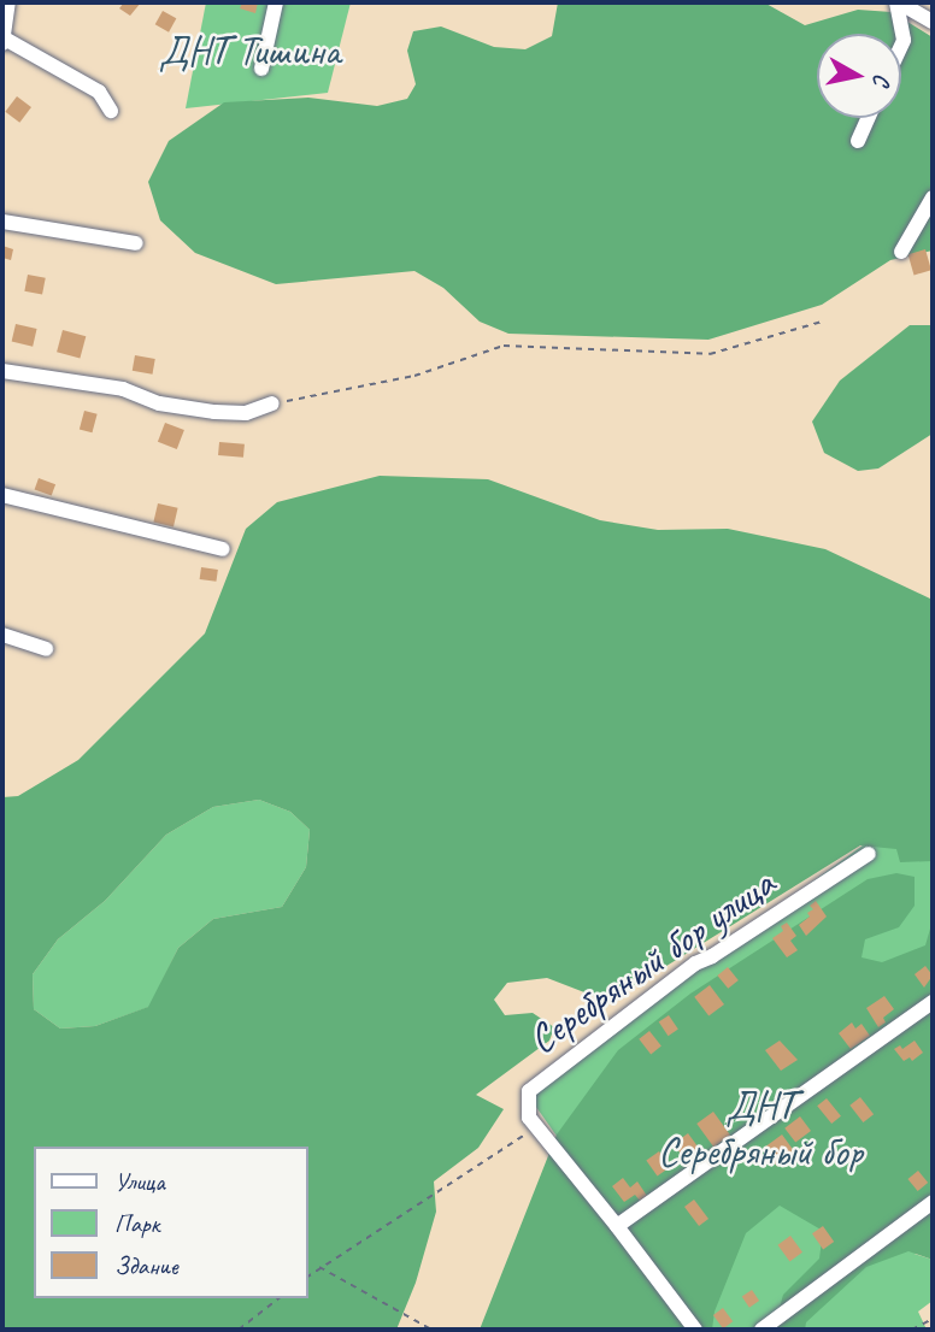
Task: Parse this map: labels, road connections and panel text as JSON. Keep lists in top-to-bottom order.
{
  "streets": {
    "street": ["Серебряный бор улица"]
  },
  "parks": ["ДНТ Тишина", "ДНТ Серебряный бор"],
  "legend": ["Улица", "Парк", "Здание"],
  "north": "right"
}
